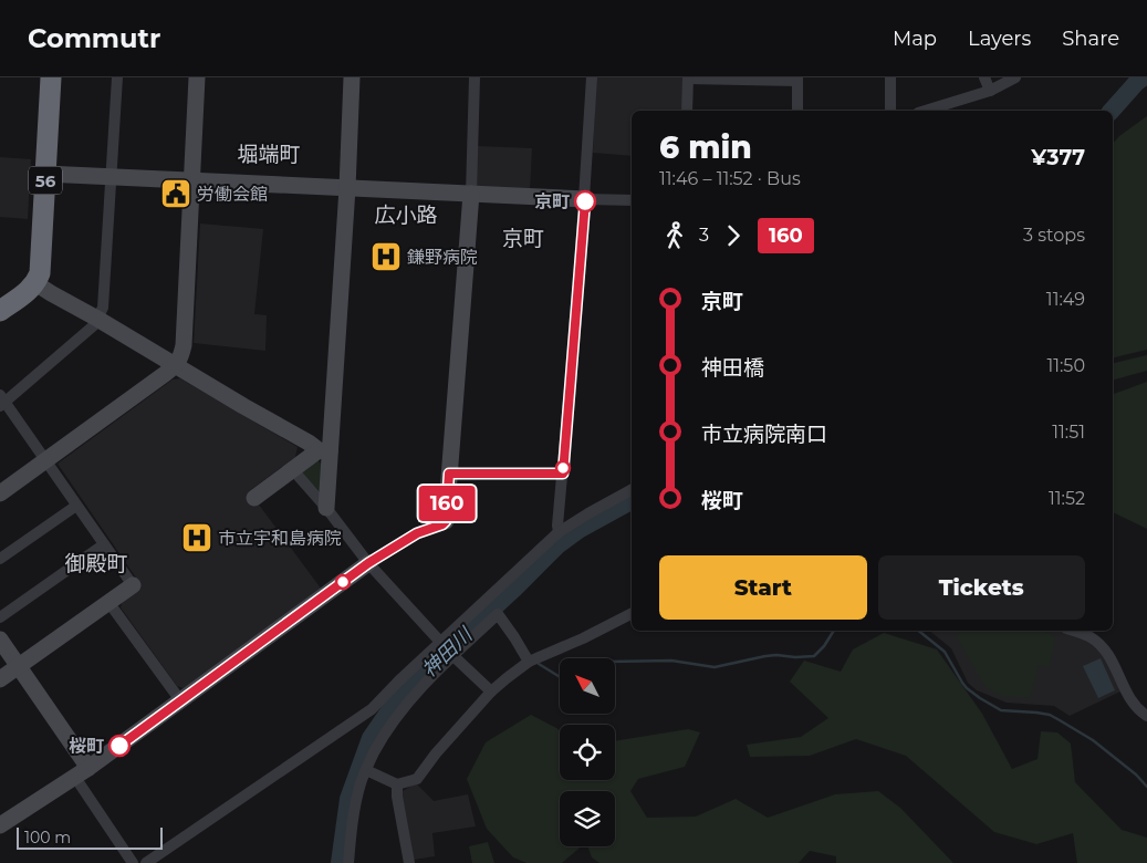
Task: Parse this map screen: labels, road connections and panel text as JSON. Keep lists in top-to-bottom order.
{
  "streets": {
    "highway": ["56"]
  },
  "districts": [
    "堀端町",
    "広小路",
    "京町",
    "御殿町"
  ],
  "water": ["神田川"],
  "places": {
    "public building": ["労働会館"],
    "other": ["京町", "桜町"],
    "hospital": ["鎌野病院", "市立宇和島病院"]
  },
  "lines": ["bus line 160"],
  "scale_bar": "100 m",
  "north": "top left",
  "page": {
    "header": "Commutr",
    "nav": ["Map", "Layers", "Share"],
    "on_map": "160",
    "heading": ["6 min", "11:46 – 11:52 · Bus", "¥377"],
    "legs": ["3", "160", "3 stops"],
    "list": [
      {
        "name": "京町",
        "value": "11:49"
      },
      {
        "name": "神田橋",
        "value": "11:50"
      },
      {
        "name": "市立病院南口",
        "value": "11:51"
      },
      {
        "name": "桜町",
        "value": "11:52"
      }
    ],
    "buttons": ["Start", "Tickets"],
    "scale": "100 m"
  }
}
